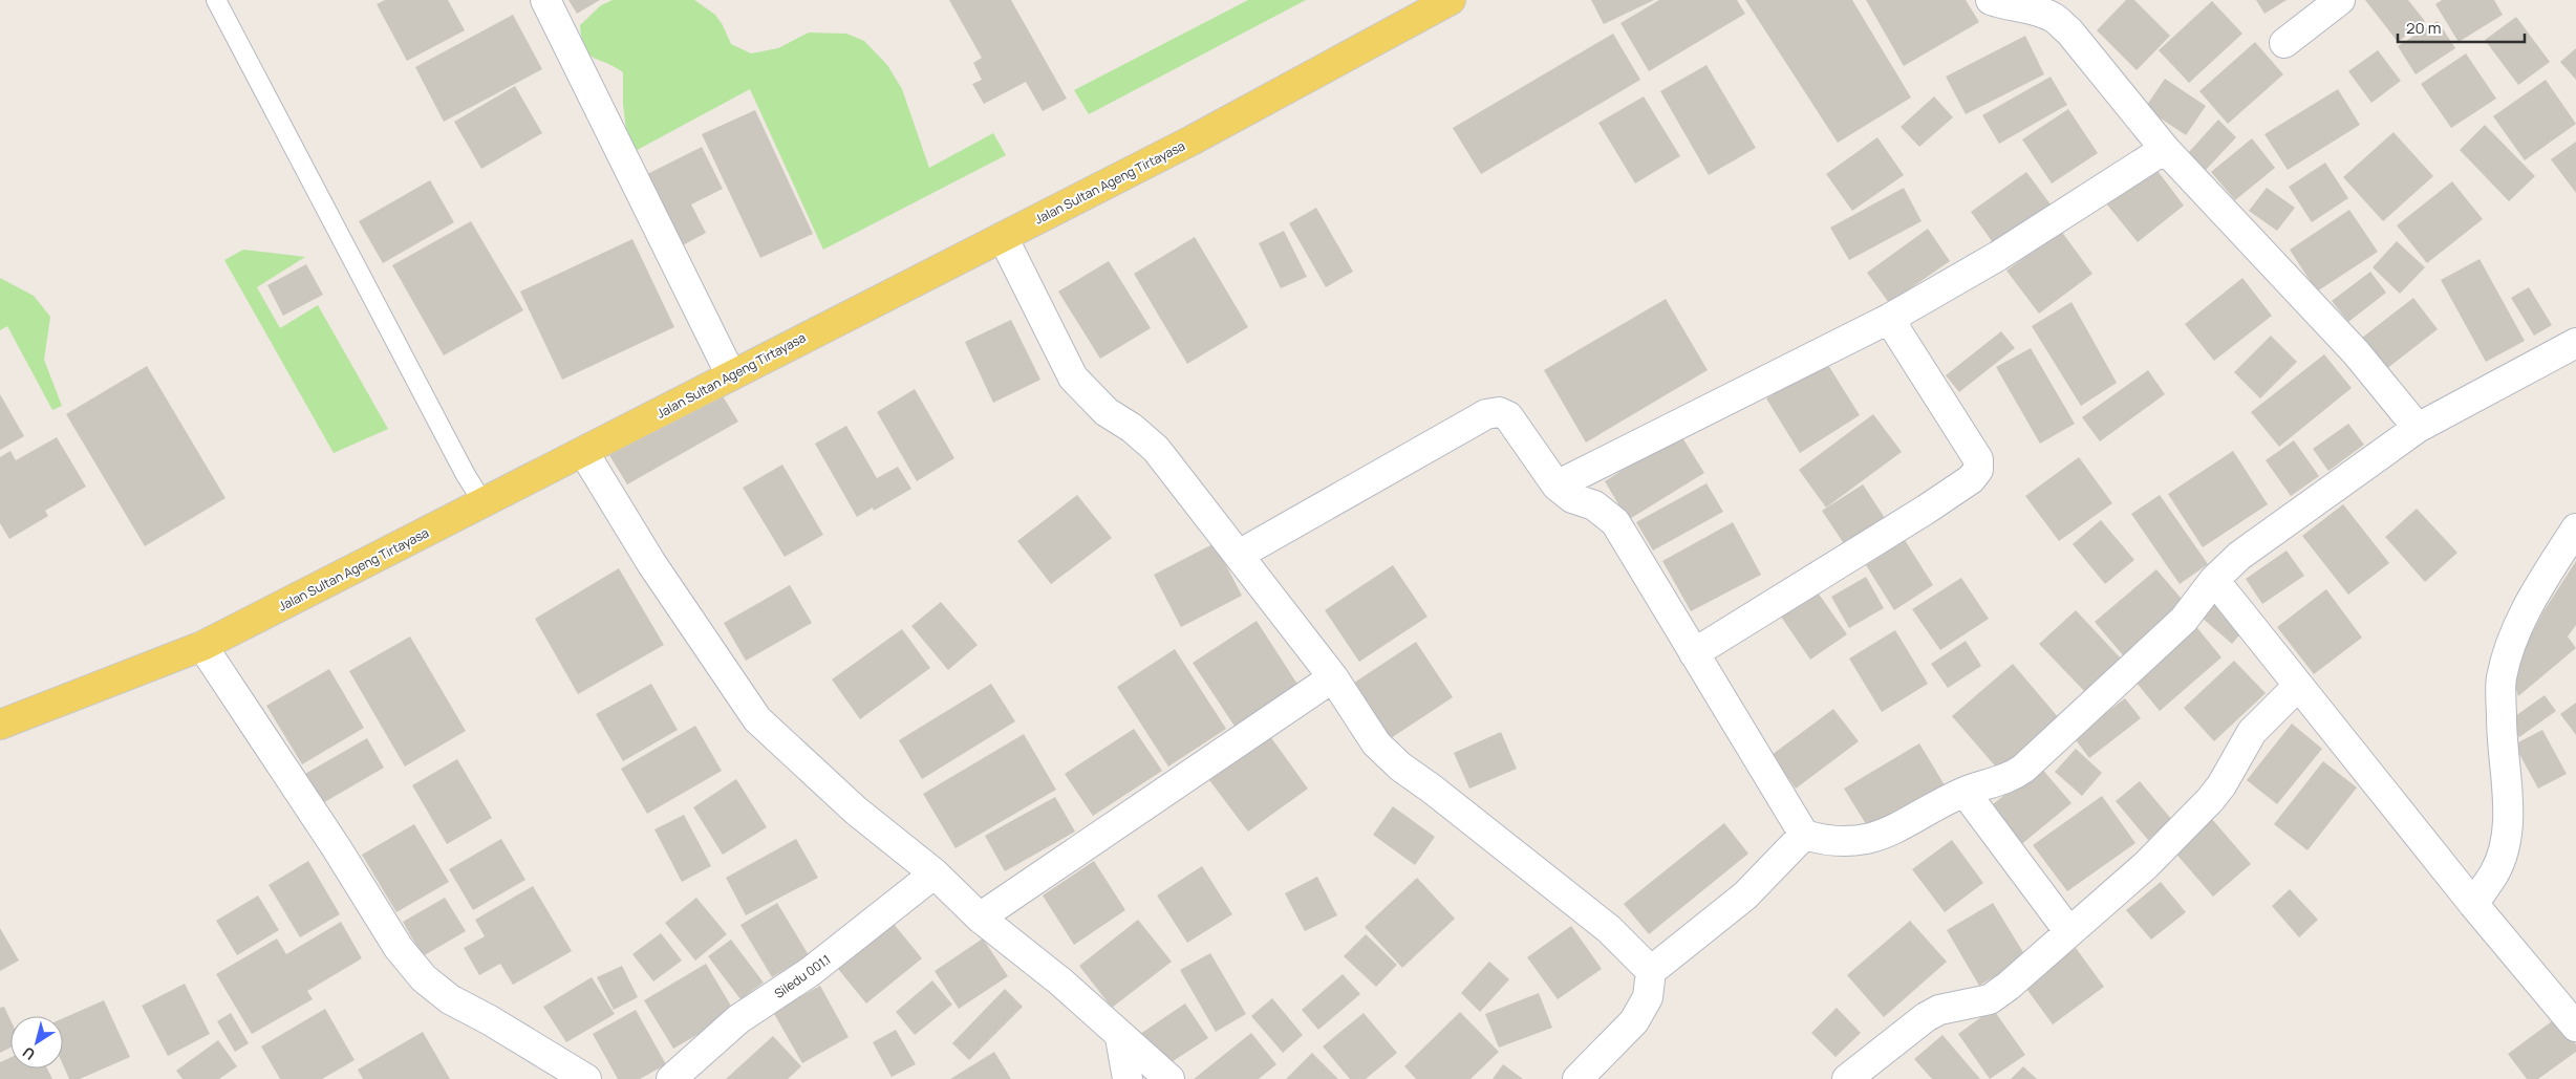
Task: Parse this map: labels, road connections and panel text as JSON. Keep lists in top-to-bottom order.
{
  "streets": {
    "main road": ["Jalan Sultan Ageng Tirtayasa"],
    "street": ["Siledu 001.1"]
  },
  "scale_bar": "20 m",
  "north": "bottom left"
}
